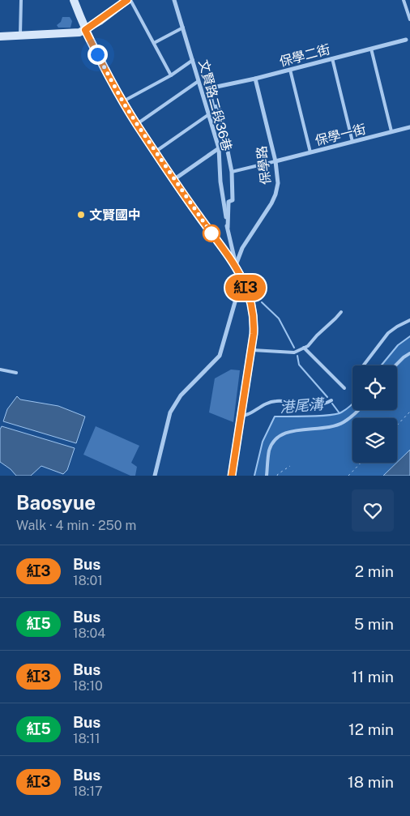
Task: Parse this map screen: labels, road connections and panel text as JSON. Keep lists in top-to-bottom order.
{
  "streets": {
    "street": [
      "保學二街",
      "文賢路二段36巷",
      "保學一街",
      "保學路"
    ]
  },
  "crossings": [
    ["保學二街", "保學路"],
    ["文賢路二段36巷", "保學路"],
    ["保學一街", "保學路"]
  ],
  "water": ["港尾溝"],
  "places": ["文賢國中"],
  "lines": ["bus line 紅3"],
  "page": {
    "on_map": "紅3",
    "heading": ["Baosyue", "Walk · 4 min · 250 m"],
    "list": [
      {
        "mark": "紅3",
        "name": "Bus",
        "note": "18:01",
        "value": "2 min"
      },
      {
        "mark": "紅5",
        "name": "Bus",
        "note": "18:04",
        "value": "5 min"
      },
      {
        "mark": "紅3",
        "name": "Bus",
        "note": "18:10",
        "value": "11 min"
      },
      {
        "mark": "紅5",
        "name": "Bus",
        "note": "18:11",
        "value": "12 min"
      },
      {
        "mark": "紅3",
        "name": "Bus",
        "note": "18:17",
        "value": "18 min"
      }
    ]
  }
}
